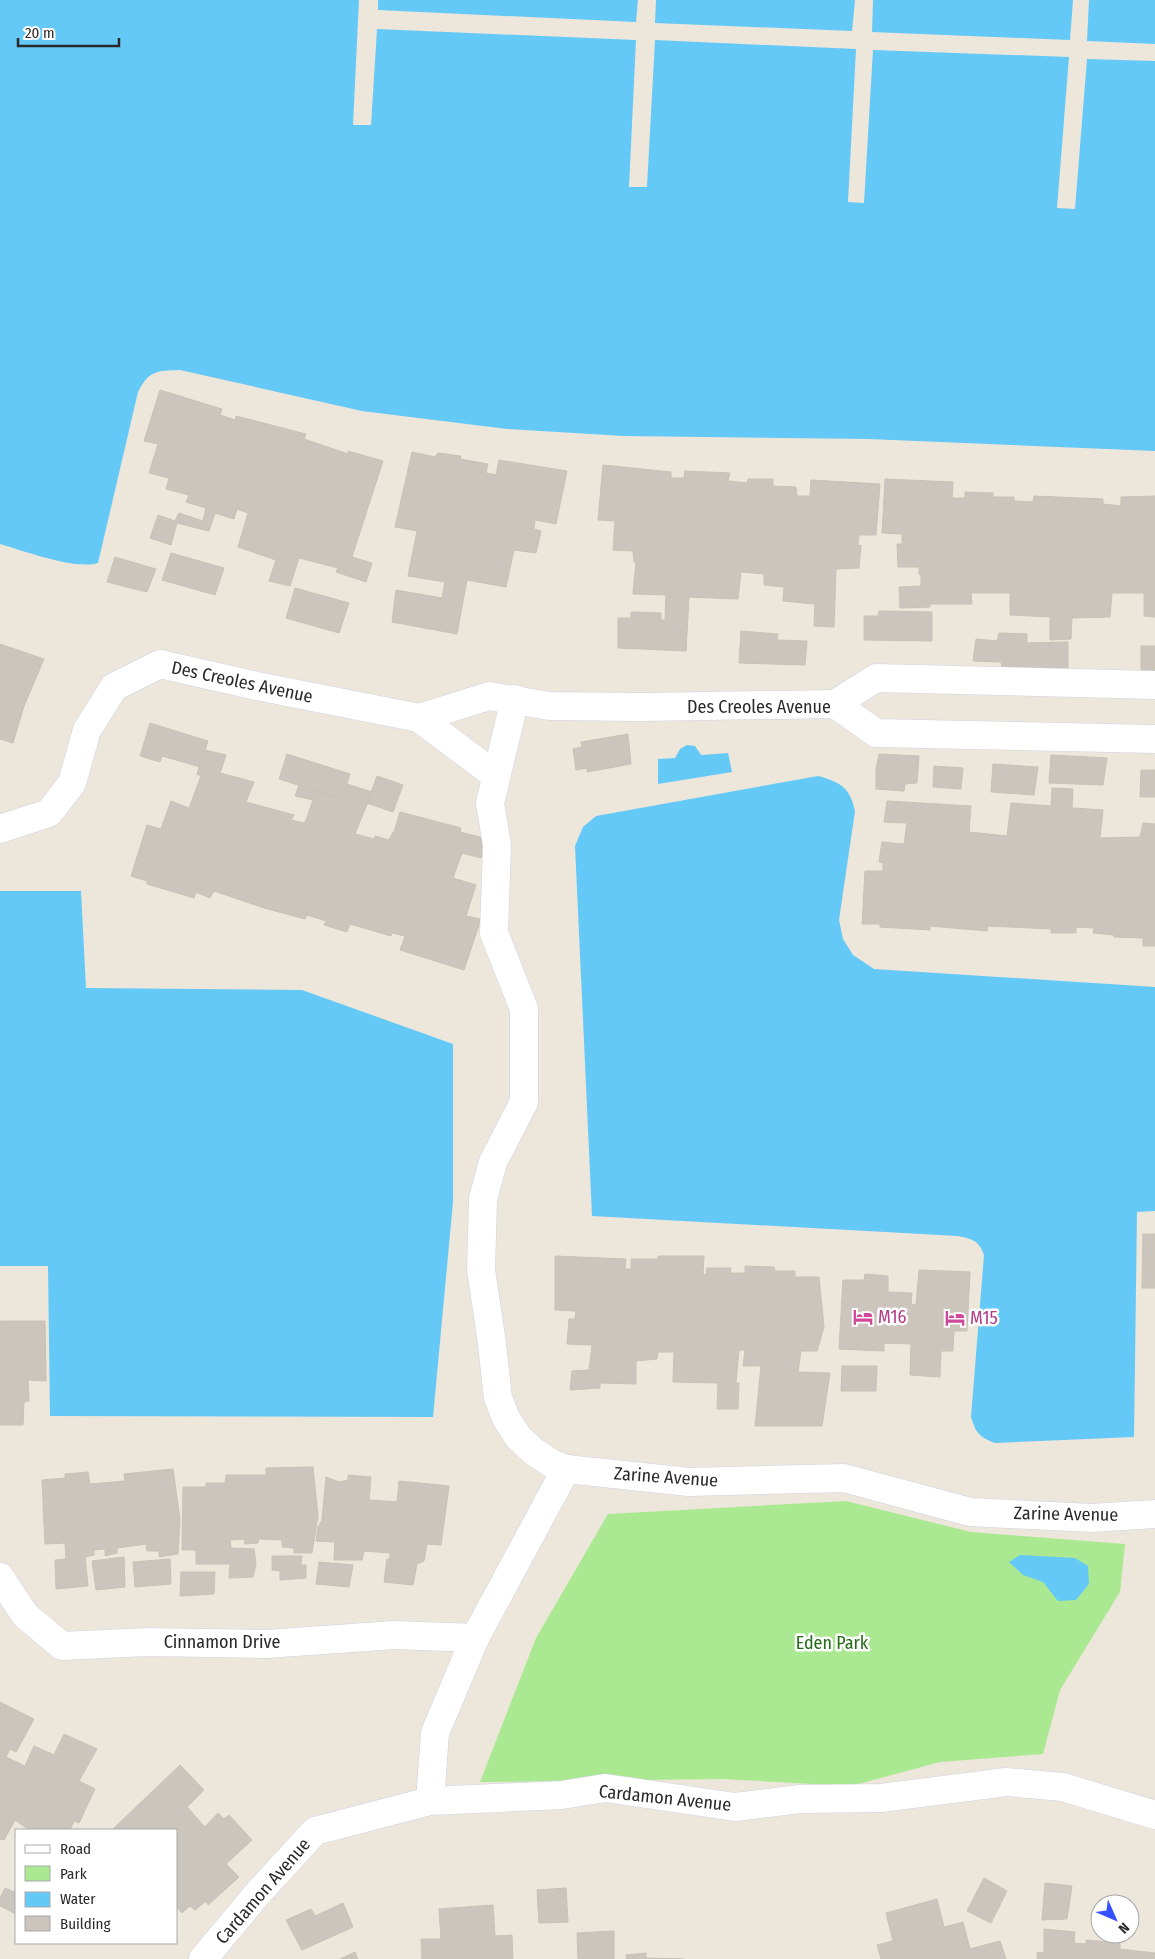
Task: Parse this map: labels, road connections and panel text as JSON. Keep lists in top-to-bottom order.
{
  "streets": {
    "street": [
      "Des Creoles Avenue",
      "Zarine Avenue",
      "Cinnamon Drive",
      "Cardamon Avenue"
    ]
  },
  "crossings": [
    ["Des Creoles Avenue", "Zarine Avenue"]
  ],
  "parks": ["Eden Park"],
  "places": {
    "hotel": ["M16", "M15"]
  },
  "legend": [
    "Road",
    "Park",
    "Water",
    "Building"
  ],
  "scale_bar": "20 m",
  "north": "bottom right"
}
